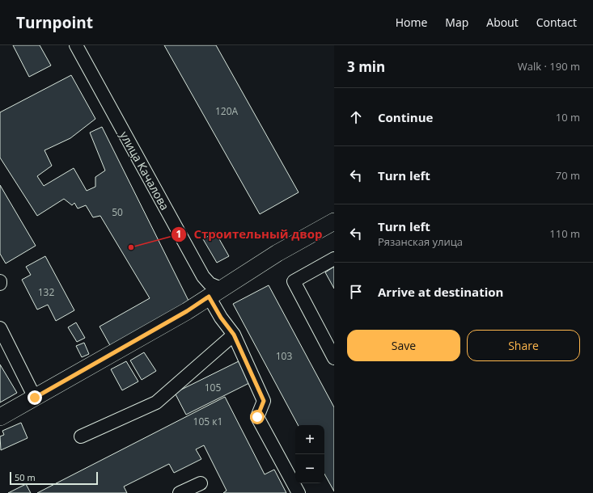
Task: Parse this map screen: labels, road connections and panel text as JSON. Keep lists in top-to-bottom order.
{
  "streets": {
    "street": ["улица Качалова"]
  },
  "places": ["Строительный двор"],
  "house_numbers": [
    "120А",
    "50",
    "132",
    "103",
    "105",
    "105 к1"
  ],
  "scale_bar": "50 m",
  "page": {
    "header": "Turnpoint",
    "nav": [
      "Home",
      "Map",
      "About",
      "Contact"
    ],
    "heading": ["3 min", "Walk · 190 m"],
    "list": [
      ["Continue", "10 m"],
      ["Turn left", "70 m"],
      ["Turn left", "Рязанская улица", "110 m"],
      "Arrive at destination"
    ],
    "buttons": ["Save", "Share"],
    "map_buttons": ["+", "−"],
    "scale": "50 m"
  }
}
